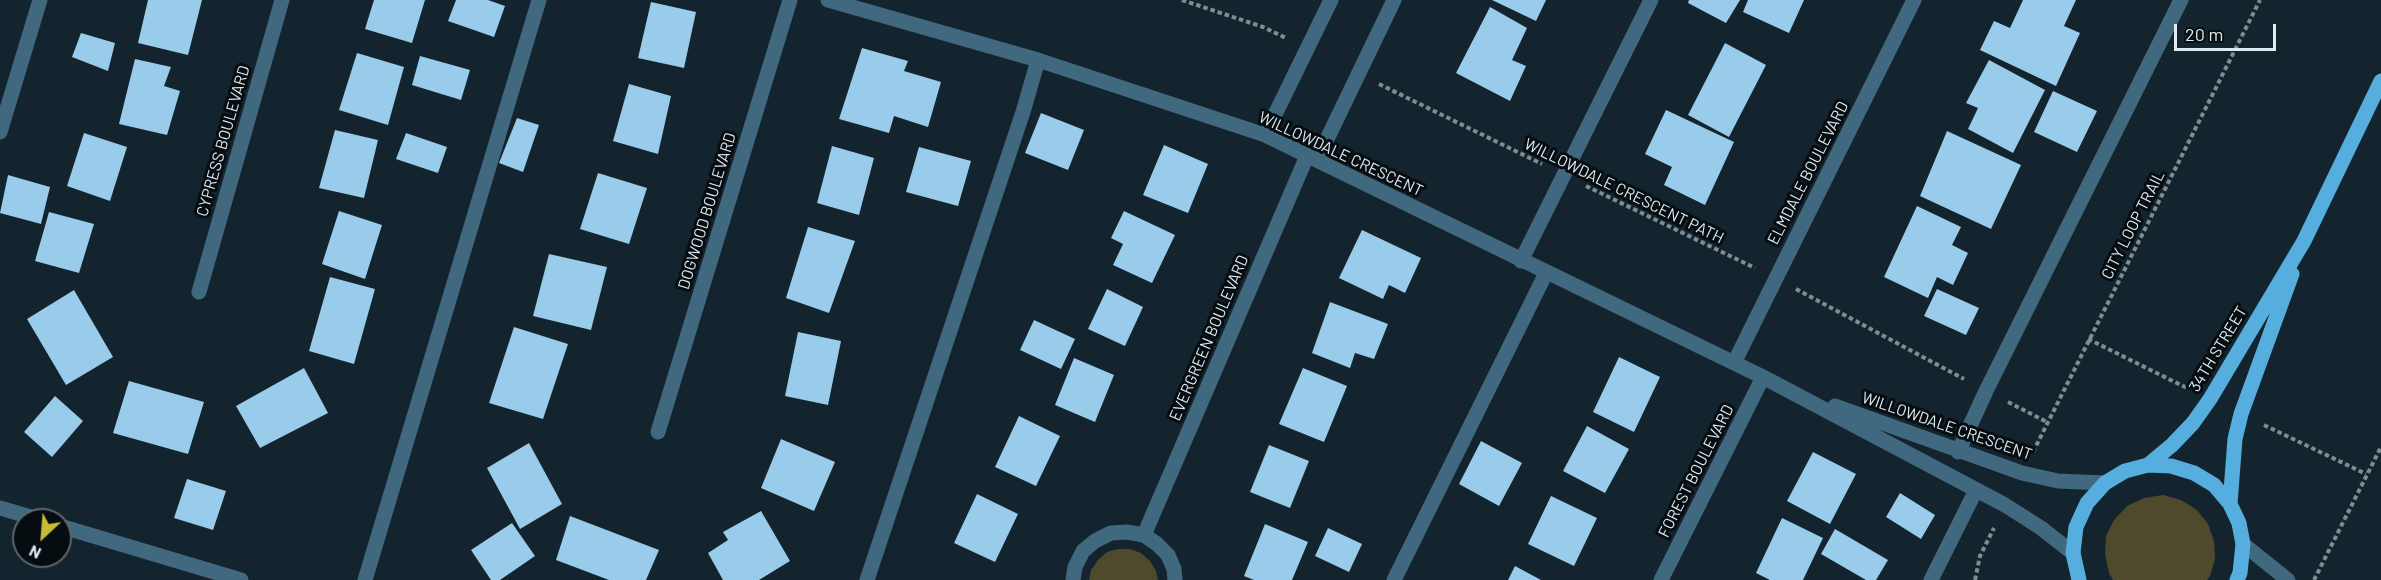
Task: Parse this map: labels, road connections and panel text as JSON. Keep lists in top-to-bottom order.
{
  "streets": {
    "main road": ["34TH STREET"],
    "street": [
      "CYPRESS BOULEVARD",
      "WILLOWDALE CRESCENT",
      "ELMDALE BOULEVARD",
      "DOGWOOD BOULEVARD",
      "EVERGREEN BOULEVARD",
      "FOREST BOULEVARD"
    ],
    "path": ["WILLOWDALE CRESCENT PATH", "CITY LOOP TRAIL"]
  },
  "crossings": [
    ["WILLOWDALE CRESCENT", "ELMDALE BOULEVARD"],
    ["WILLOWDALE CRESCENT", "EVERGREEN BOULEVARD"],
    ["WILLOWDALE CRESCENT", "FOREST BOULEVARD"],
    ["ELMDALE BOULEVARD", "WILLOWDALE CRESCENT PATH"],
    ["WILLOWDALE CRESCENT PATH", "CITY LOOP TRAIL"],
    ["WILLOWDALE CRESCENT PATH", "EVERGREEN BOULEVARD"]
  ],
  "scale_bar": "20 m",
  "north": "bottom left"
}
